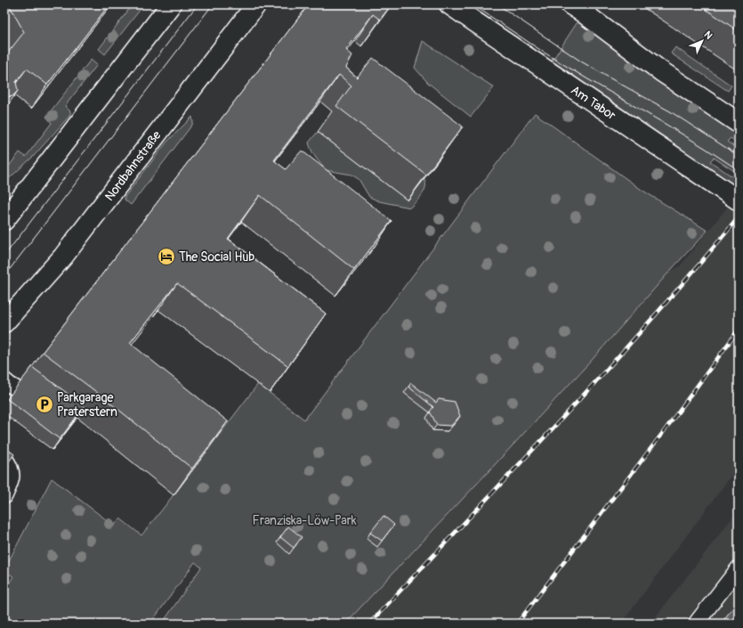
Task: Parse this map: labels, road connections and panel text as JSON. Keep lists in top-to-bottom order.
{
  "streets": {
    "main road": ["Am Tabor", "Nordbahnstraße"]
  },
  "parks": ["Franziska-Löw-Park"],
  "places": {
    "hotel": ["The Social Hub"],
    "parking": ["Parkgarage Praterstern"]
  },
  "north": "top right"
}
